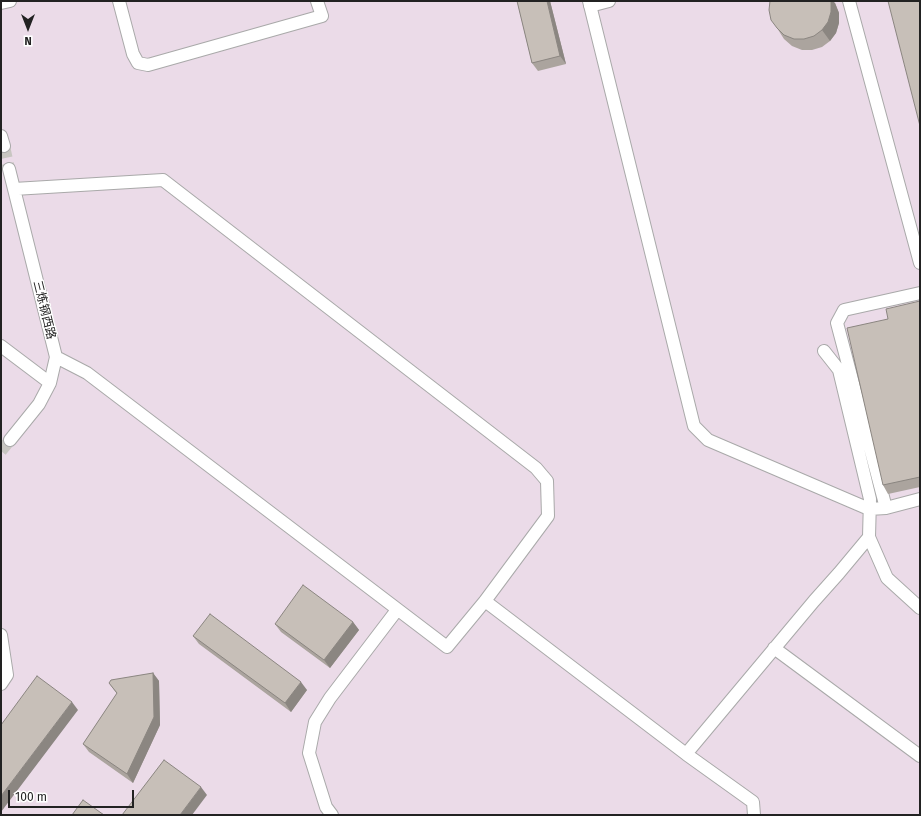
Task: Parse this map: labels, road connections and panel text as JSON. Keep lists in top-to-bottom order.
{
  "streets": {
    "lane": ["三炼钢西路"]
  },
  "scale_bar": "100 m",
  "north": "bottom"
}
